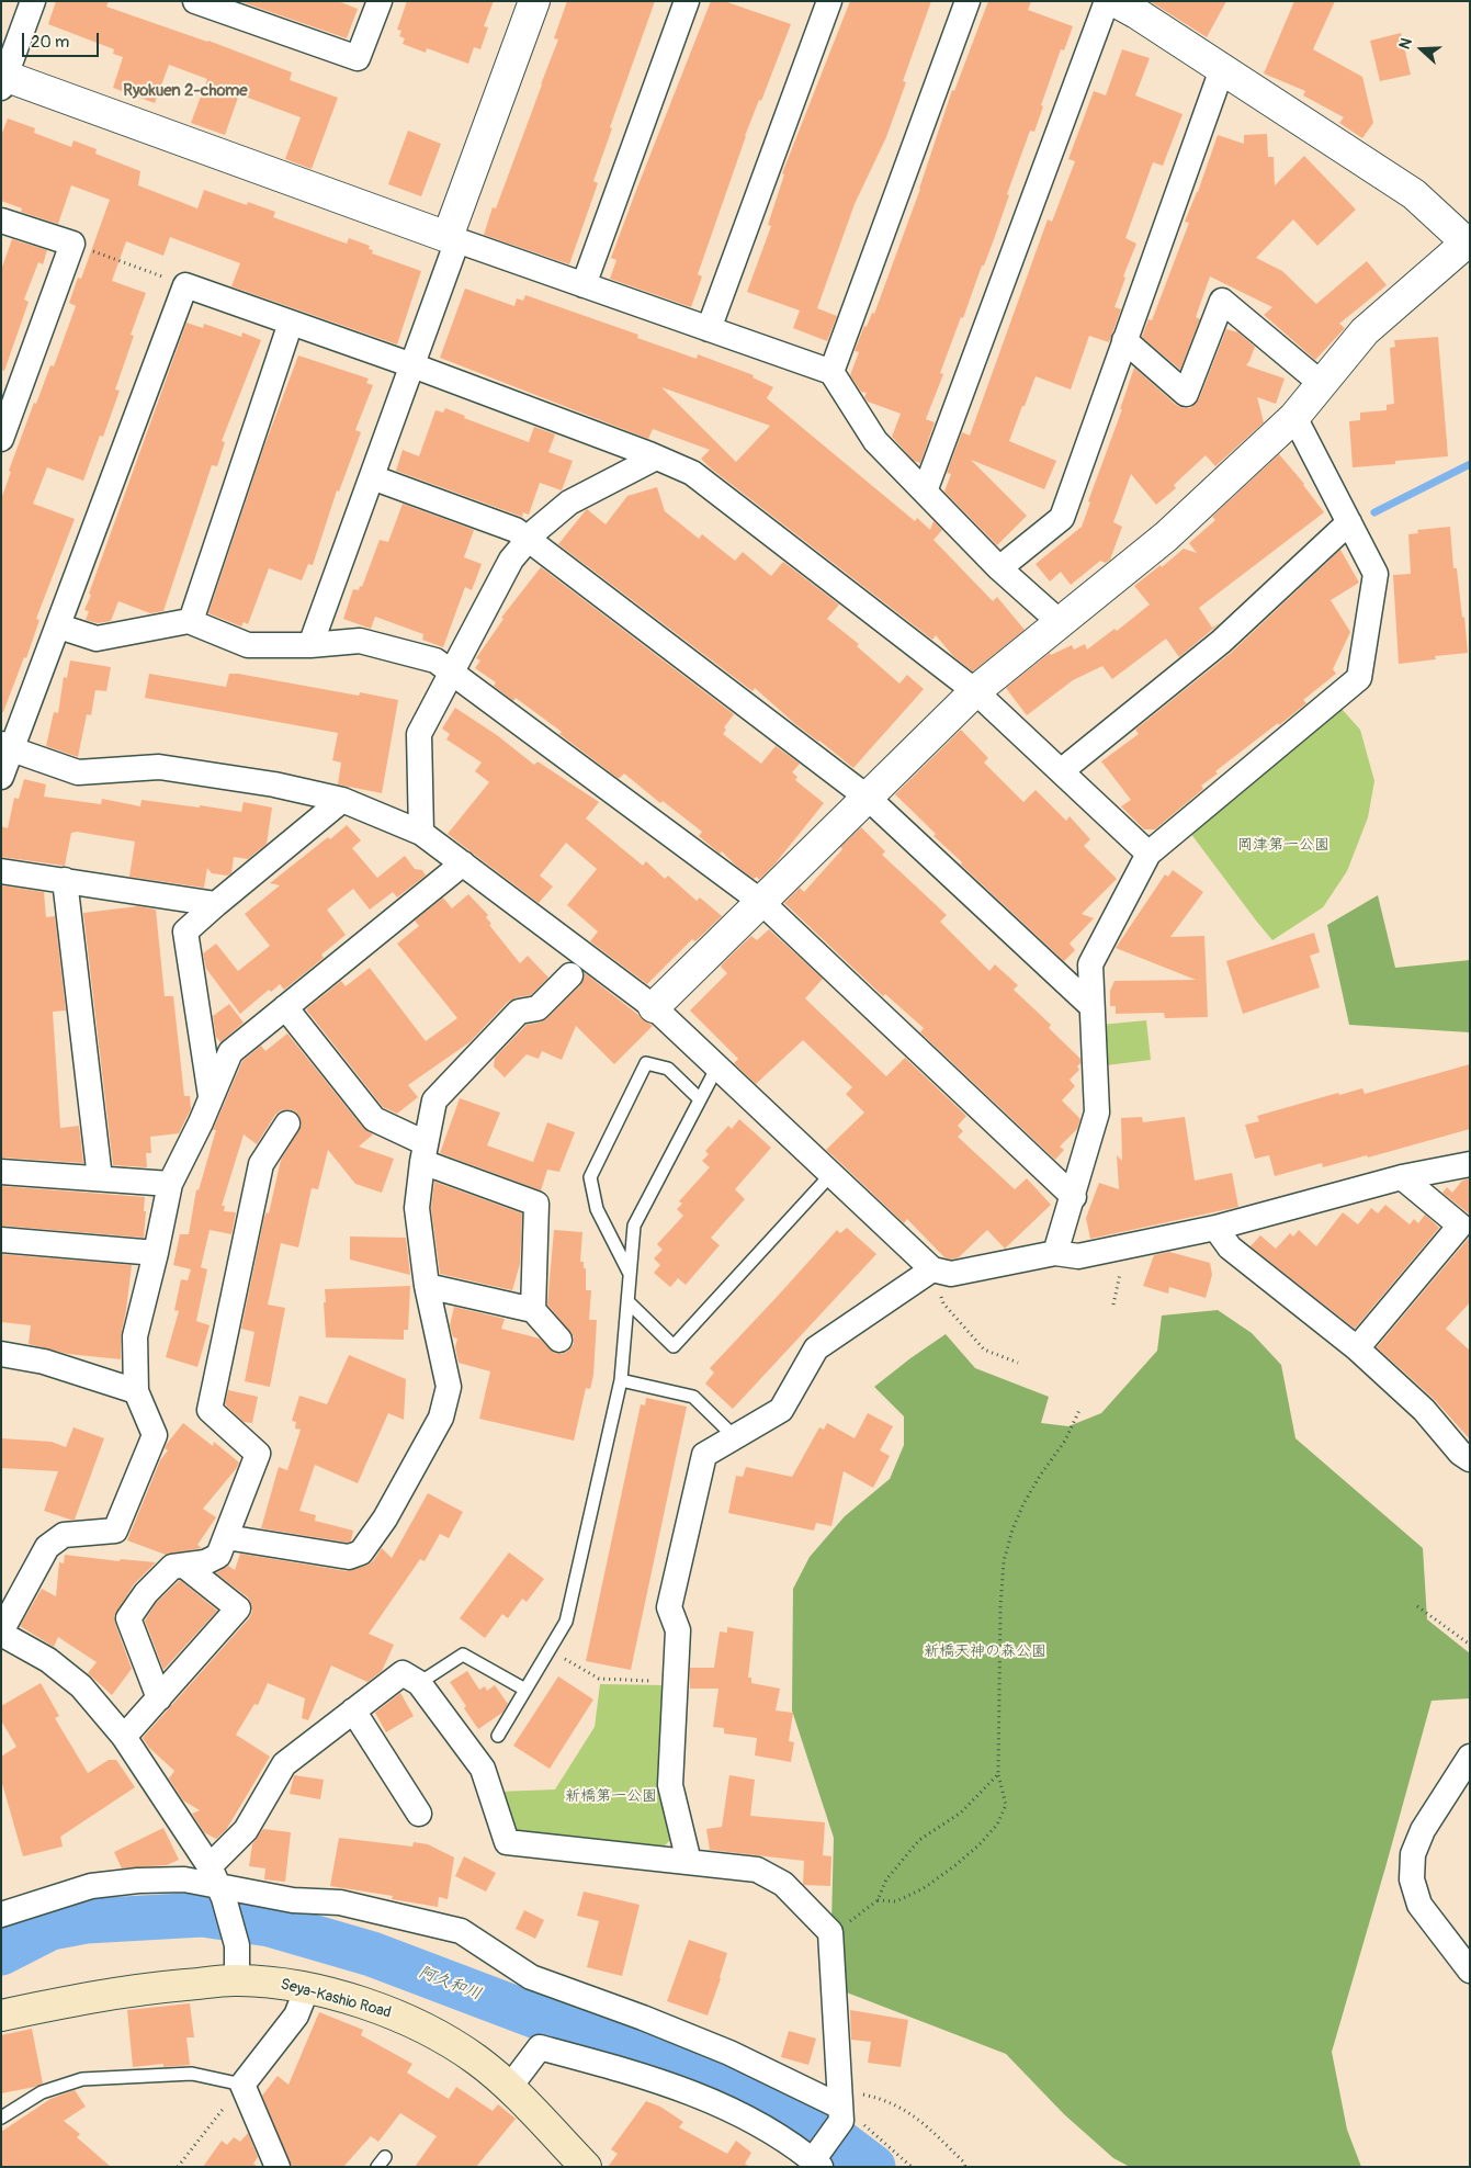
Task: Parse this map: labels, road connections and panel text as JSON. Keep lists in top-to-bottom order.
{
  "streets": {
    "main road": ["Seya-Kashio Road"]
  },
  "districts": ["Ryokuen 2-chome"],
  "water": ["阿久和川"],
  "parks": ["岡津第一公園", "新橋天神の森公園", "新橋第一公園"],
  "scale_bar": "20 m",
  "north": "left"
}
